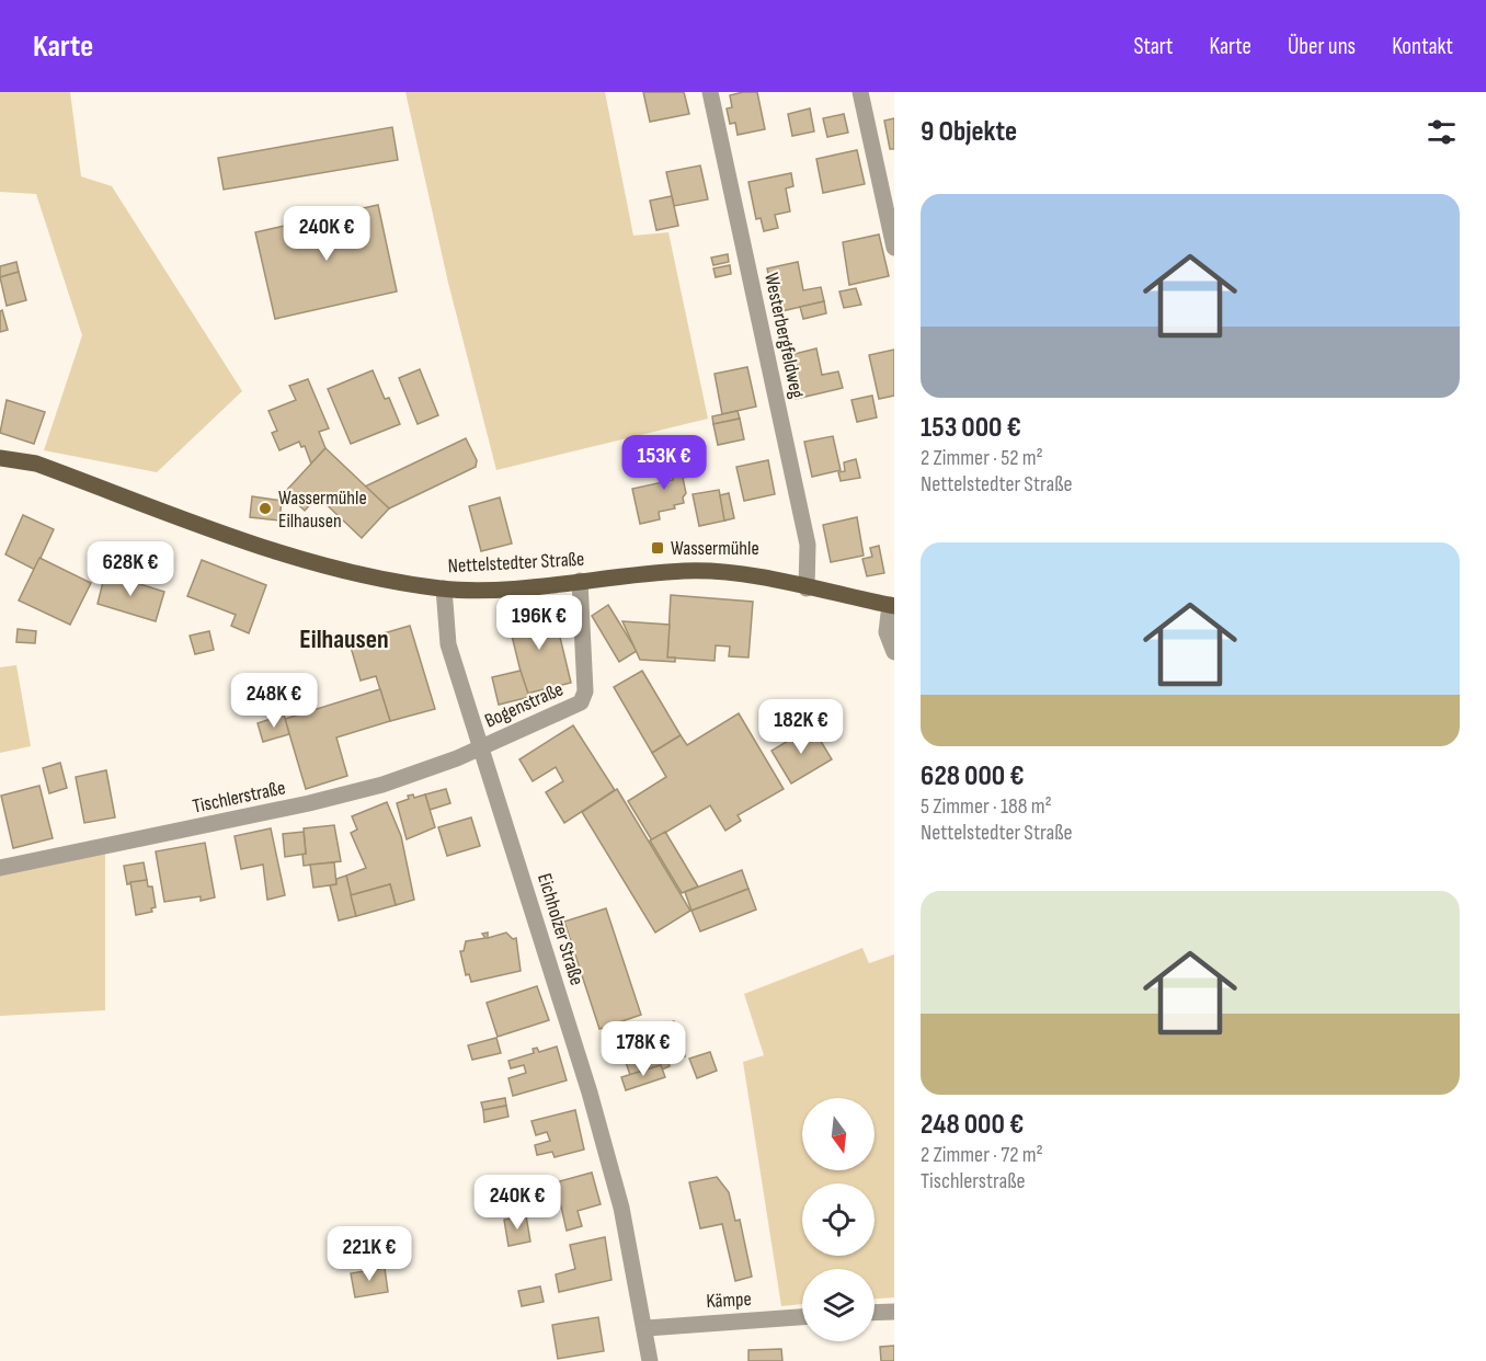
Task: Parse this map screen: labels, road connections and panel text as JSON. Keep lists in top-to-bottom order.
{
  "streets": {
    "main road": ["Nettelstedter Straße"],
    "street": [
      "Westerbergfeldweg",
      "Bogenstraße",
      "Tischlerstraße",
      "Eichholzer Straße",
      "Kämpe"
    ]
  },
  "crossings": [
    ["Westerbergfeldweg", "Nettelstedter Straße"],
    ["Nettelstedter Straße", "Bogenstraße"],
    ["Nettelstedter Straße", "Eichholzer Straße"],
    ["Bogenstraße", "Tischlerstraße"],
    ["Bogenstraße", "Eichholzer Straße"],
    ["Tischlerstraße", "Eichholzer Straße"],
    ["Eichholzer Straße", "Kämpe"]
  ],
  "districts": ["Eilhausen"],
  "places": {
    "other": ["Wassermühle Eilhausen"],
    "transit": ["Wassermühle"]
  },
  "north": "bottom",
  "page": {
    "header": "Karte",
    "nav": [
      "Start",
      "Karte",
      "Über uns",
      "Kontakt"
    ],
    "heading": "9 Objekte",
    "list": [
      {
        "name": "153 000 €",
        "note": "2 Zimmer · 52 m² · Nettelstedter Straße"
      },
      {
        "name": "628 000 €",
        "note": "5 Zimmer · 188 m² · Nettelstedter Straße"
      },
      {
        "name": "248 000 €",
        "note": "2 Zimmer · 72 m² · Tischlerstraße"
      }
    ],
    "price": [
      "240K €",
      "153K €",
      "628K €",
      "196K €",
      "248K €",
      "182K €",
      "178K €",
      "240K €",
      "221K €"
    ]
  }
}
